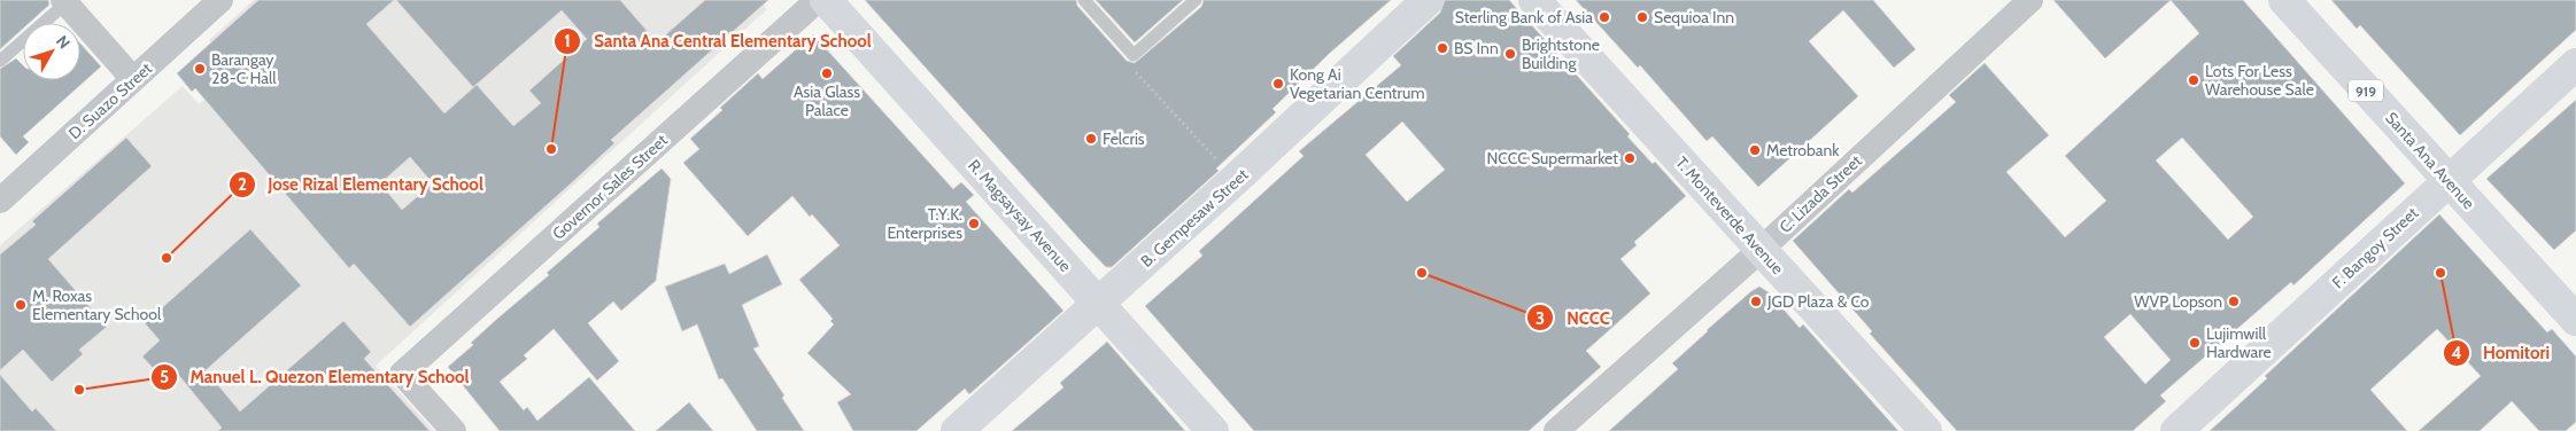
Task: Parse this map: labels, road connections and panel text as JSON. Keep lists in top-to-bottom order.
{
  "streets": {
    "street": [
      "919",
      "D. Suazo Street",
      "Santa Ana Avenue",
      "Governor Sales Street",
      "C. Lizada Street",
      "R. Magsaysay Avenue",
      "T. Monteverde Avenue",
      "B. Gempesaw Street",
      "F. Bangoy Street"
    ]
  },
  "crossings": [
    ["Santa Ana Avenue", "F. Bangoy Street"],
    ["C. Lizada Street", "T. Monteverde Avenue"],
    ["R. Magsaysay Avenue", "B. Gempesaw Street"]
  ],
  "places": [
    "Sterling Bank of Asia",
    "Sequioa Inn",
    "BS Inn",
    "Brightstone Building",
    "Barangay 28-C Hall",
    "Asia Glass Palace",
    "Lots For Less Warehouse Sale",
    "Kong Ai Vegetarian Centrum",
    "Felcris",
    "Santa Ana Central Elementary School",
    "Metrobank",
    "NCCC Supermarket",
    "T.Y.K. Enterprises",
    "Jose Rizal Elementary School",
    "NCCC",
    "Homitori",
    "JGD Plaza & Co",
    "WVP Lopson",
    "M. Roxas Elementary School",
    "Lujimwill Hardware",
    "Manuel L. Quezon Elementary School"
  ],
  "north": "top right"
}
